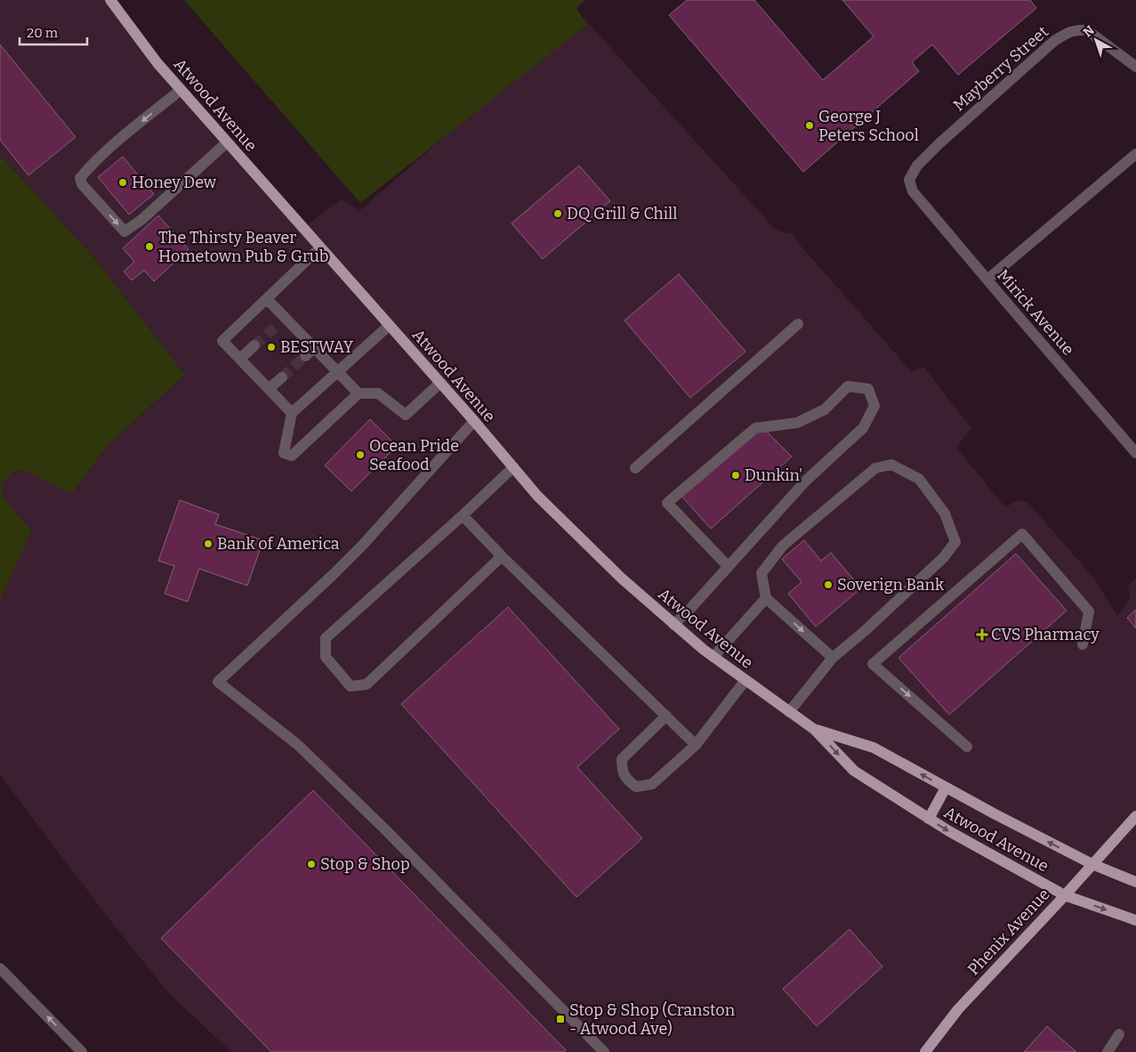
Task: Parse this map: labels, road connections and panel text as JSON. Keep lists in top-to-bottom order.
{
  "streets": {
    "main road": ["Atwood Avenue", "Phenix Avenue"],
    "street": ["Mayberry Street", "Mirick Avenue"]
  },
  "crossings": [
    ["Mayberry Street", "Mirick Avenue"],
    ["Atwood Avenue", "Phenix Avenue"]
  ],
  "places": {
    "other": [
      "George J Peters School",
      "Honey Dew",
      "DQ Grill & Chill",
      "The Thirsty Beaver Hometown Pub & Grub",
      "BESTWAY",
      "Ocean Pride Seafood",
      "Dunkin'",
      "Bank of America",
      "Soverign Bank",
      "Stop & Shop"
    ],
    "health": ["CVS Pharmacy"],
    "transit": ["Stop & Shop (Cranston - Atwood Ave)"]
  },
  "scale_bar": "20 m",
  "north": "top left"
}
